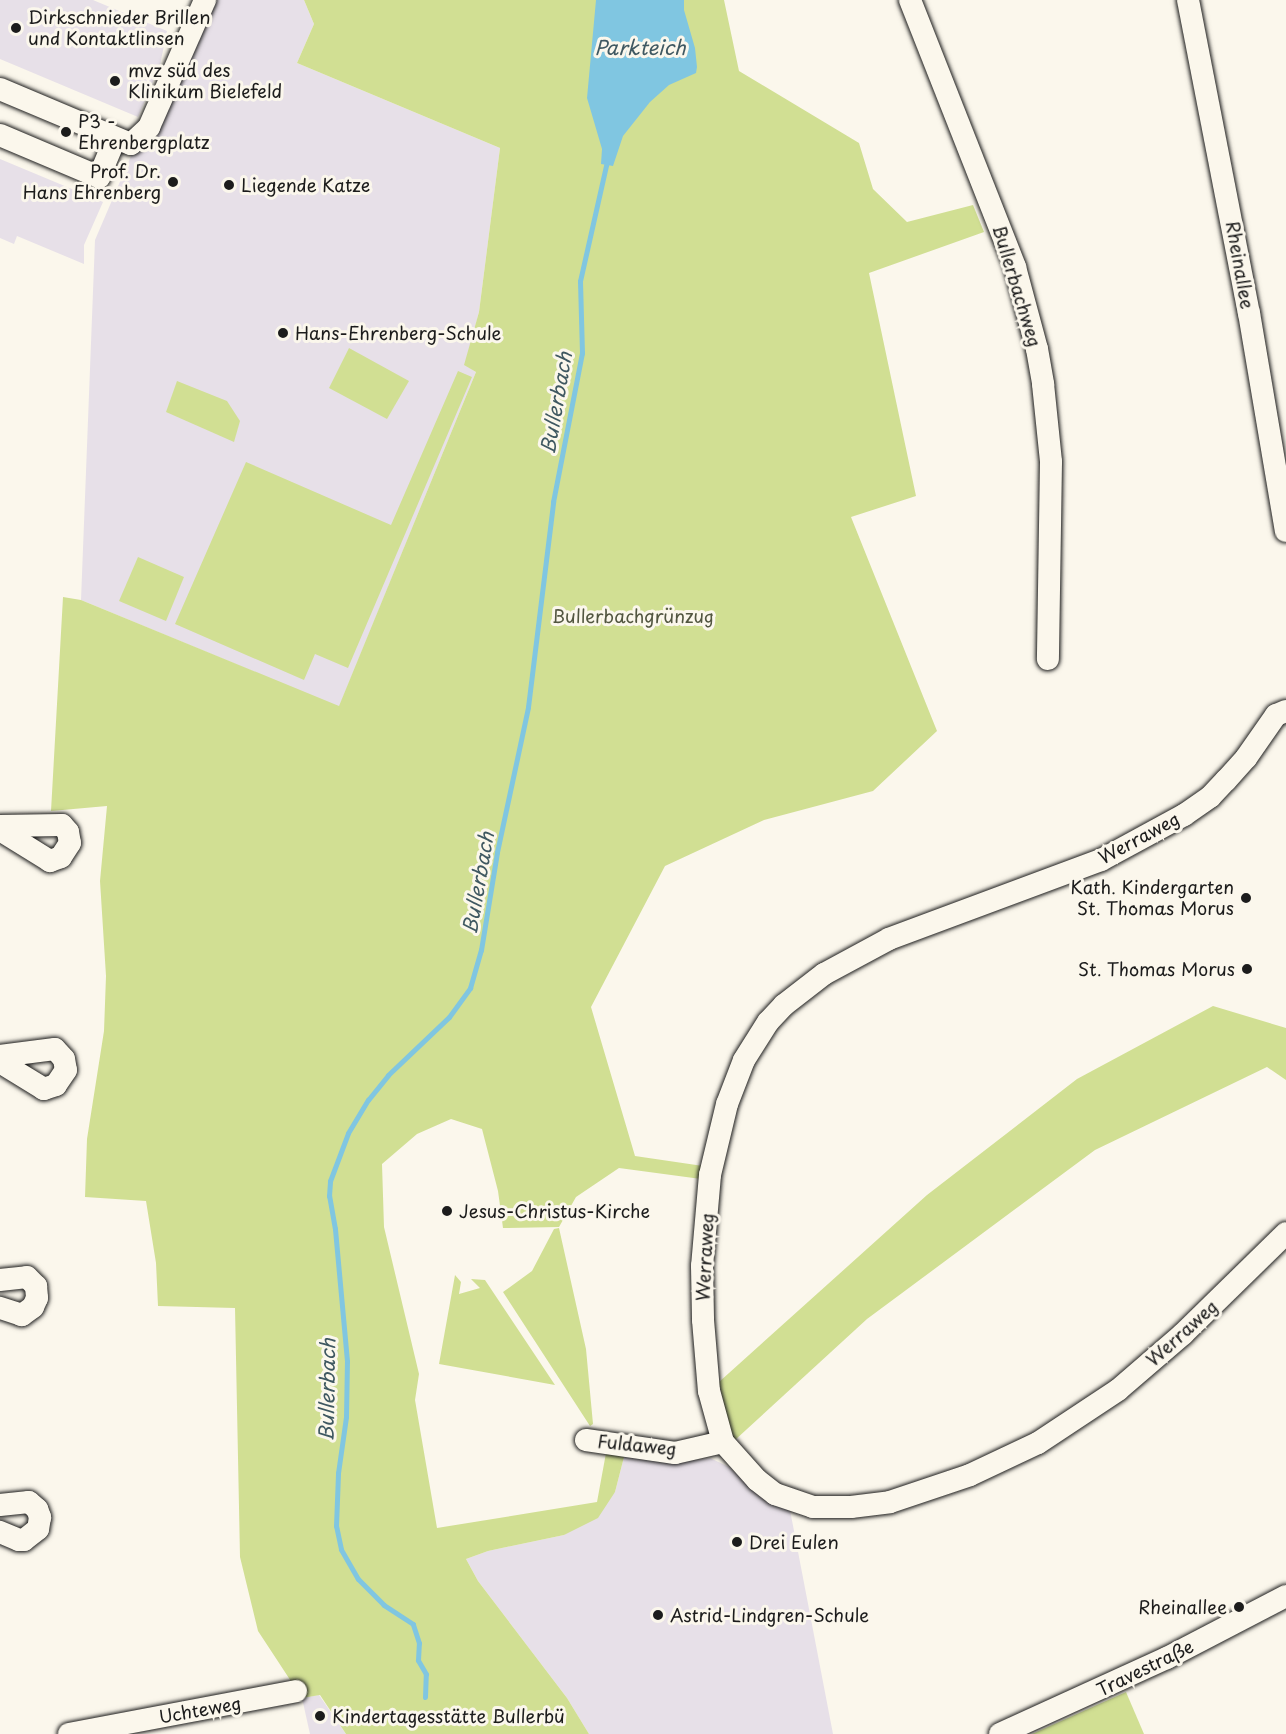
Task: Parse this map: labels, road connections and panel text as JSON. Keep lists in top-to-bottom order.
{
  "streets": {
    "street": [
      "Rheinallee",
      "Bullerbachweg",
      "Werraweg",
      "Fuldaweg",
      "Travestraße",
      "Uchteweg"
    ]
  },
  "crossings": [
    ["Werraweg", "Fuldaweg"]
  ],
  "water": ["Parkteich", "Bullerbach"],
  "parks": ["Bullerbachgrünzug"],
  "places": [
    "Dirkschnieder Brillen und Kontaktlinsen",
    "mvz süd des Klinikum Bielefeld",
    "P3 - Ehrenbergplatz",
    "Prof. Dr. Hans Ehrenberg",
    "Liegende Katze",
    "Hans-Ehrenberg-Schule",
    "Kath. Kindergarten St. Thomas Morus",
    "St. Thomas Morus",
    "Jesus-Christus-Kirche",
    "Drei Eulen",
    "Rheinallee",
    "Astrid-Lindgren-Schule",
    "Kindertagesstätte Bullerbü"
  ]
}
